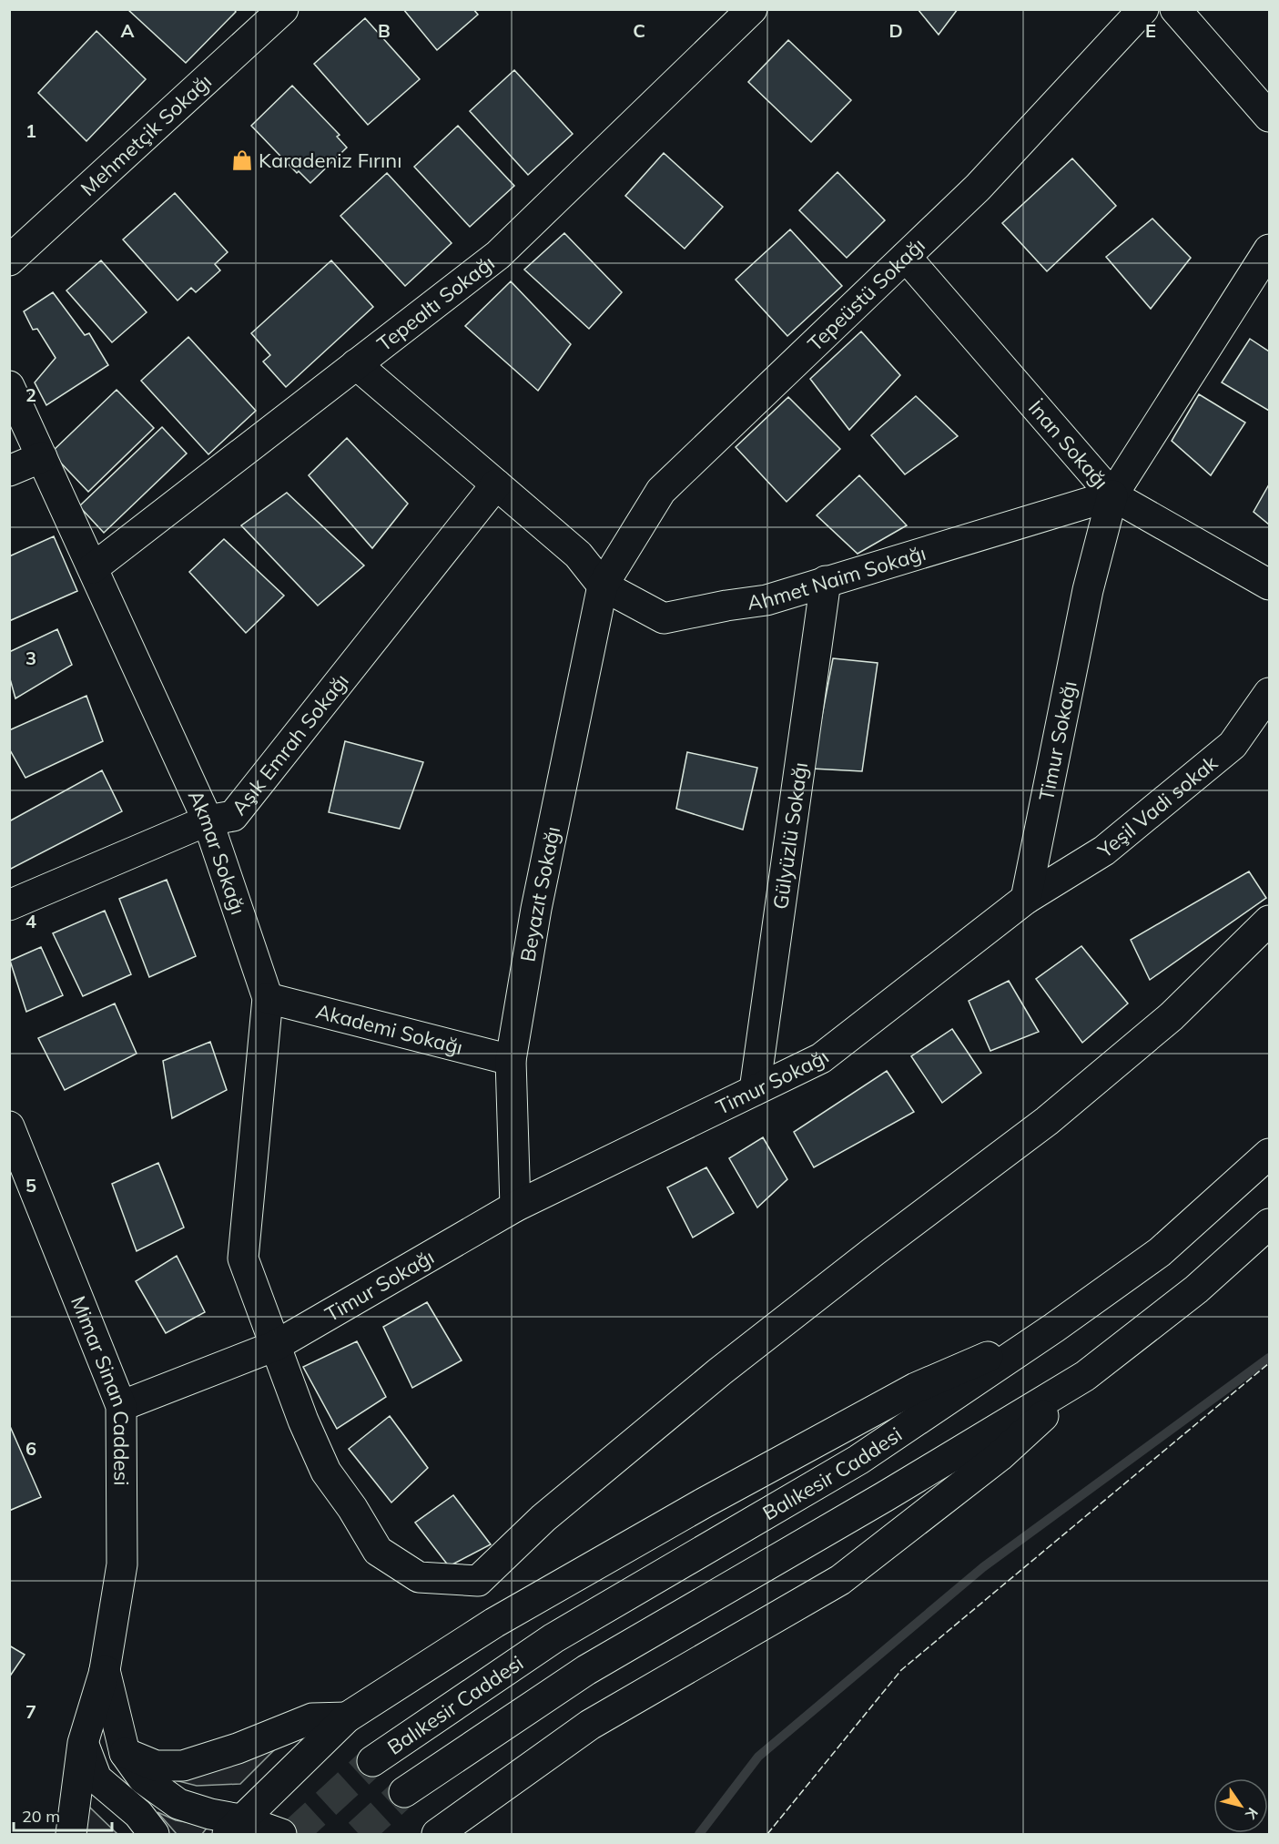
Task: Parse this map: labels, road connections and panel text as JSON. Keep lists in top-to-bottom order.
{
  "streets": {
    "street": [
      "Mehmetçik Sokağı",
      "Tepeüstü Sokağı",
      "Tepealtı Sokağı",
      "İnan Sokağı",
      "Ahmet Naim Sokağı",
      "Timur Sokağı",
      "Aşık Emrah Sokağı",
      "Yeşil Vadi sokak",
      "Gülyüzlü Sokağı",
      "Akmar Sokağı",
      "Beyazıt Sokağı",
      "Akademi Sokağı",
      "Mimar Sinan Caddesi",
      "Balıkesir Caddesi"
    ]
  },
  "crossings": [
    ["Tepeüstü Sokağı", "İnan Sokağı"],
    ["Tepeüstü Sokağı", "Ahmet Naim Sokağı"],
    ["Tepeüstü Sokağı", "Beyazıt Sokağı"],
    ["Tepealtı Sokağı", "Ahmet Naim Sokağı"],
    ["Tepealtı Sokağı", "Akmar Sokağı"],
    ["İnan Sokağı", "Ahmet Naim Sokağı"],
    ["İnan Sokağı", "Timur Sokağı"],
    ["Ahmet Naim Sokağı", "Timur Sokağı"],
    ["Ahmet Naim Sokağı", "Aşık Emrah Sokağı"],
    ["Ahmet Naim Sokağı", "Gülyüzlü Sokağı"],
    ["Ahmet Naim Sokağı", "Beyazıt Sokağı"],
    ["Timur Sokağı", "Yeşil Vadi sokak"],
    ["Timur Sokağı", "Gülyüzlü Sokağı"],
    ["Timur Sokağı", "Akmar Sokağı"],
    ["Timur Sokağı", "Beyazıt Sokağı"],
    ["Timur Sokağı", "Mimar Sinan Caddesi"],
    ["Aşık Emrah Sokağı", "Akmar Sokağı"],
    ["Akmar Sokağı", "Akademi Sokağı"],
    ["Beyazıt Sokağı", "Akademi Sokağı"]
  ],
  "places": {
    "shop": ["Karadeniz Fırını"]
  },
  "scale_bar": "20 m",
  "north": "bottom right",
  "grid": {
    "columns": [
      "A",
      "B",
      "C",
      "D",
      "E"
    ],
    "rows": [
      "1",
      "2",
      "3",
      "4",
      "5",
      "6",
      "7"
    ]
  }
}
